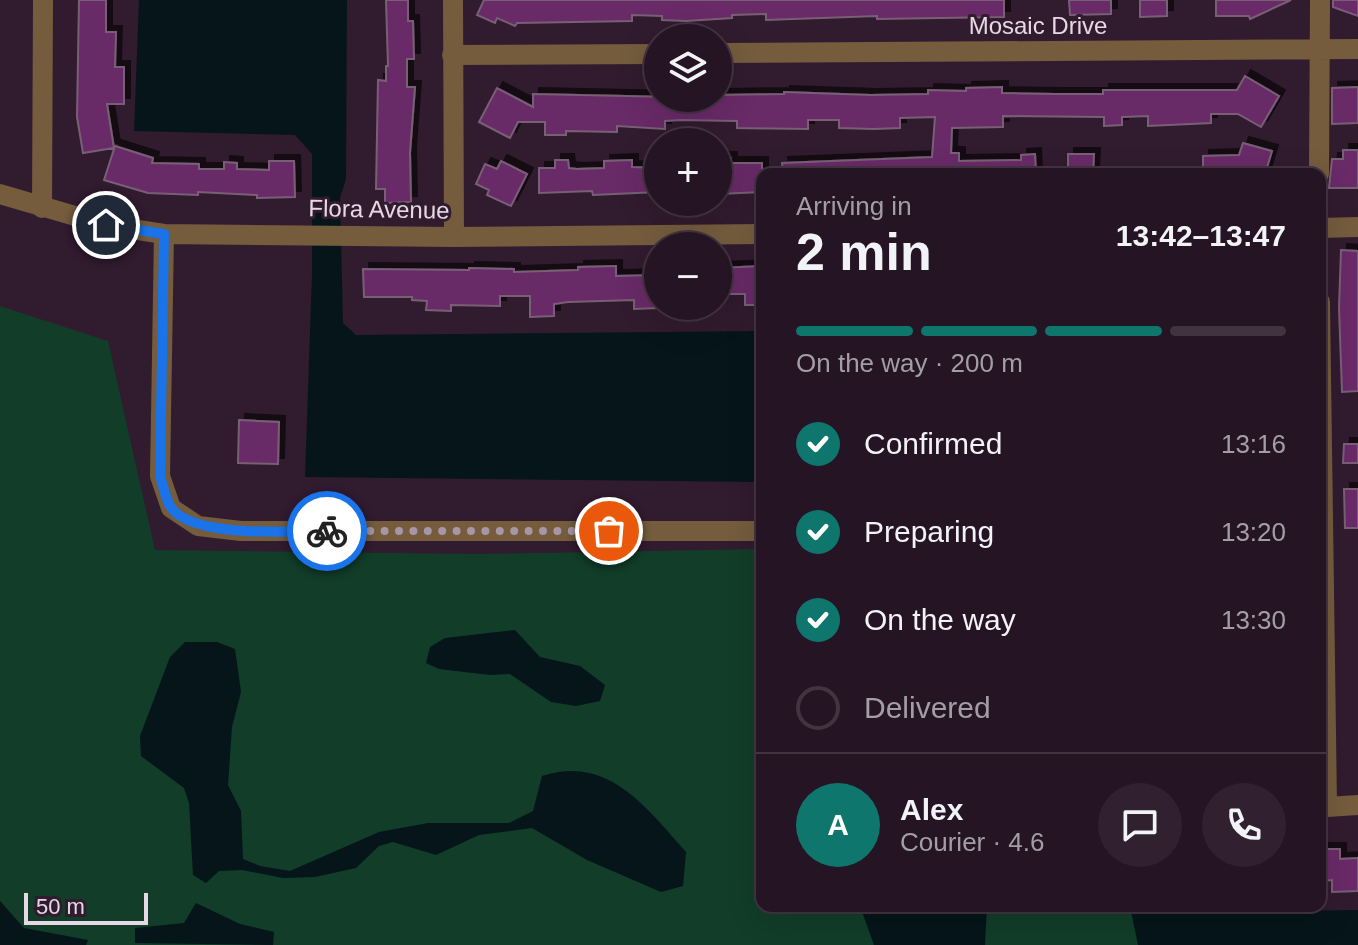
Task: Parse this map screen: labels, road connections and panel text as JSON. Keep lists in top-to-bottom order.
{
  "streets": {
    "street": ["Mosaic Drive", "Flora Avenue"]
  },
  "scale_bar": "50 m",
  "page": {
    "map_buttons": ["+", "−"],
    "heading": ["2 min", "Arriving in", "13:42–13:47"],
    "panel": ["Alex", "Courier · 4.6"],
    "bar": "On the way · 200 m",
    "list": [
      ["Confirmed", "13:16"],
      ["Preparing", "13:20"],
      ["On the way", "13:30"],
      "Delivered"
    ],
    "round": "A",
    "scale": "50 m"
  }
}
